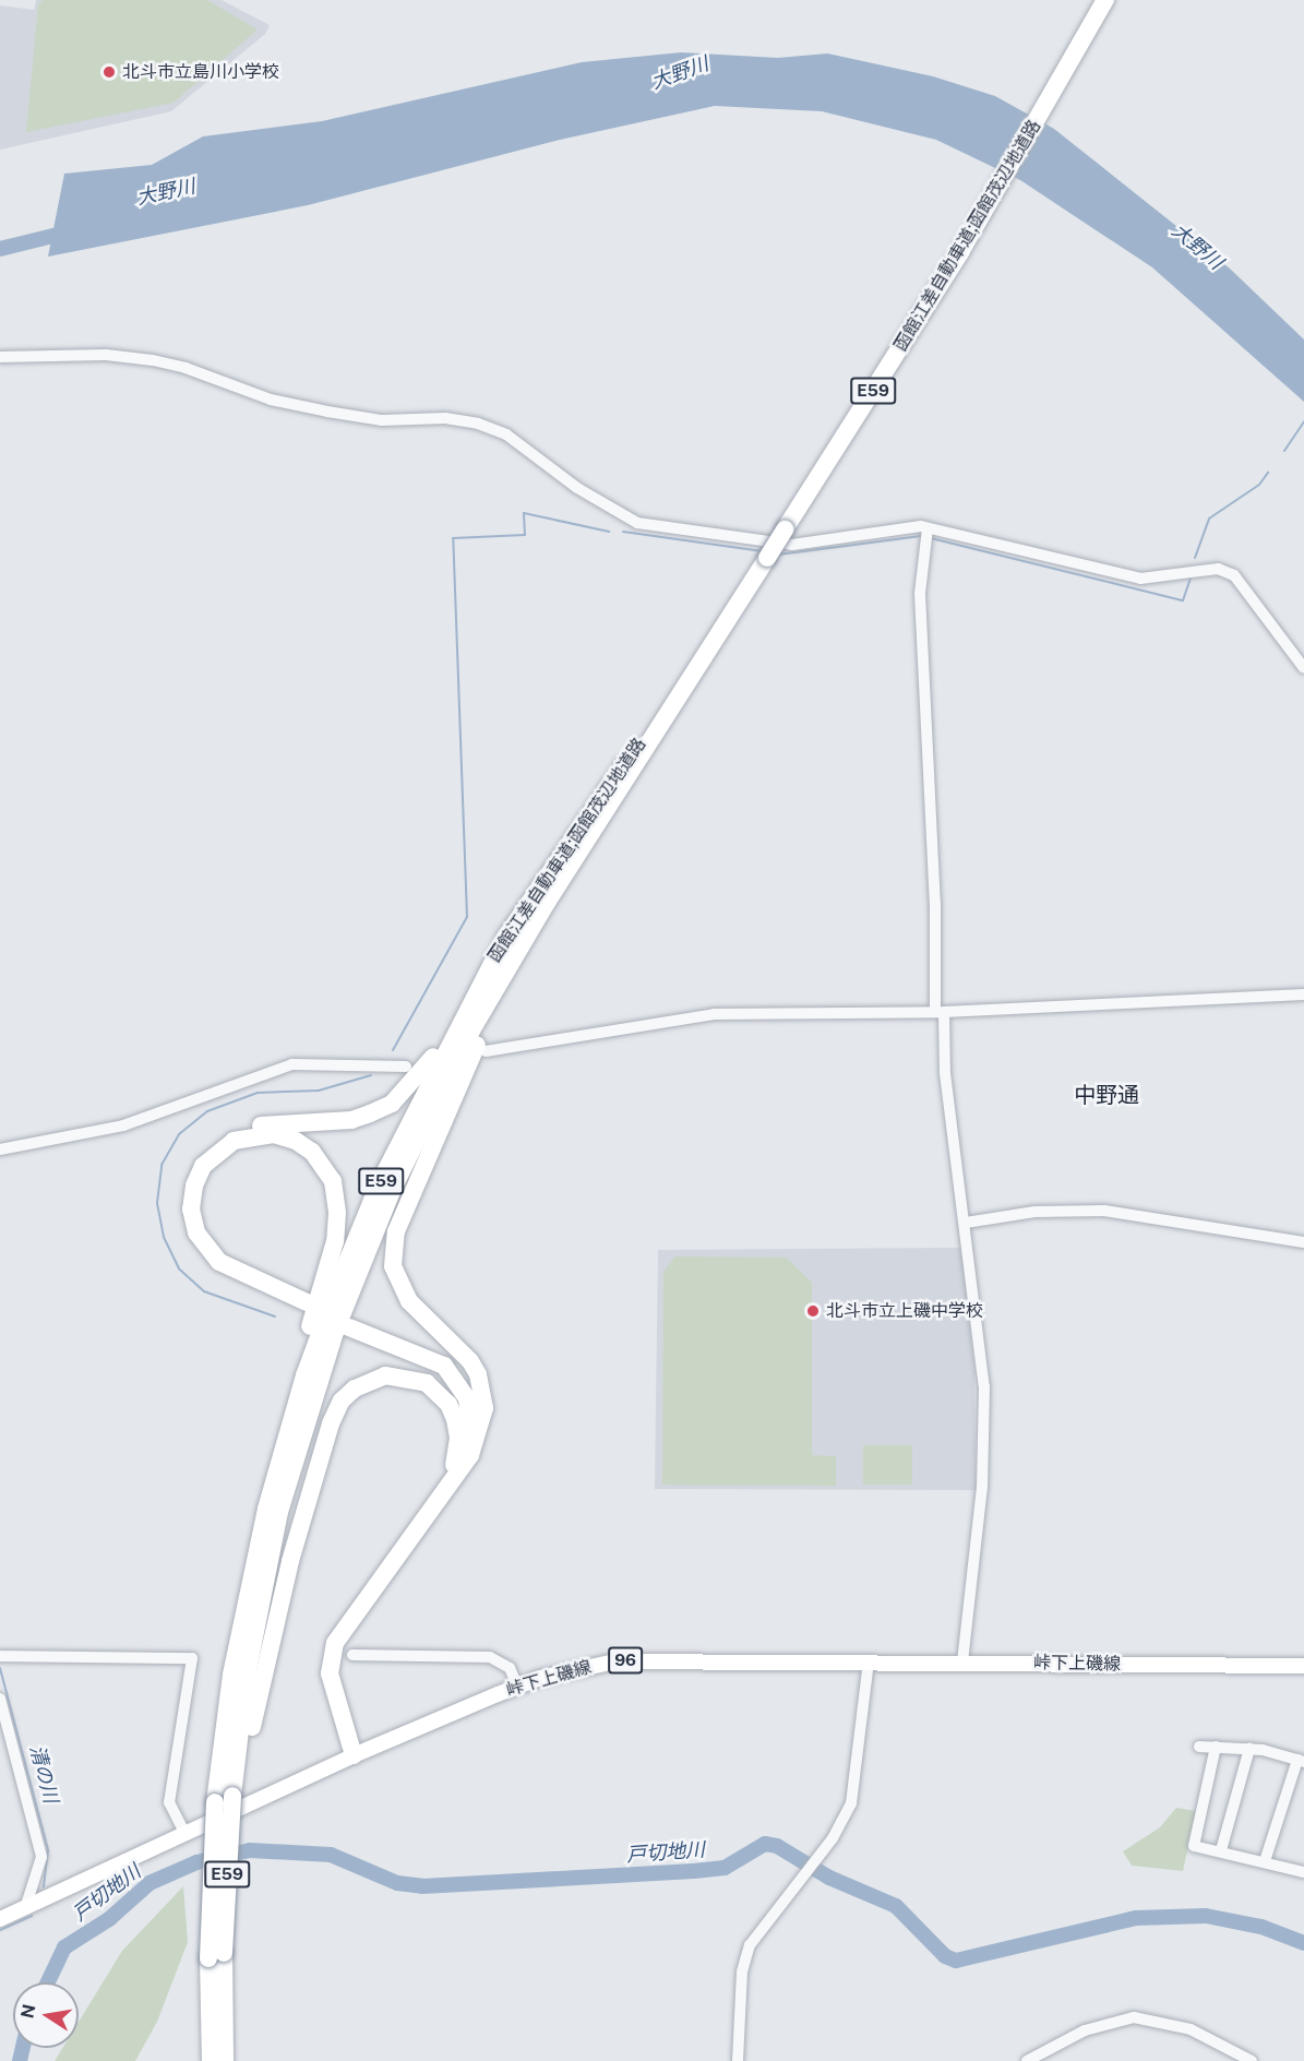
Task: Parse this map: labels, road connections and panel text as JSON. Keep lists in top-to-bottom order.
{
  "streets": {
    "highway": ["函館江差自動車道;函館茂辺地道路", "E59"],
    "main road": ["96", "峠下上磯線"]
  },
  "districts": ["中野通"],
  "water": ["大野川", "清の川", "戸切地川"],
  "places": ["北斗市立島川小学校", "北斗市立上磯中学校"],
  "north": "left"
}
